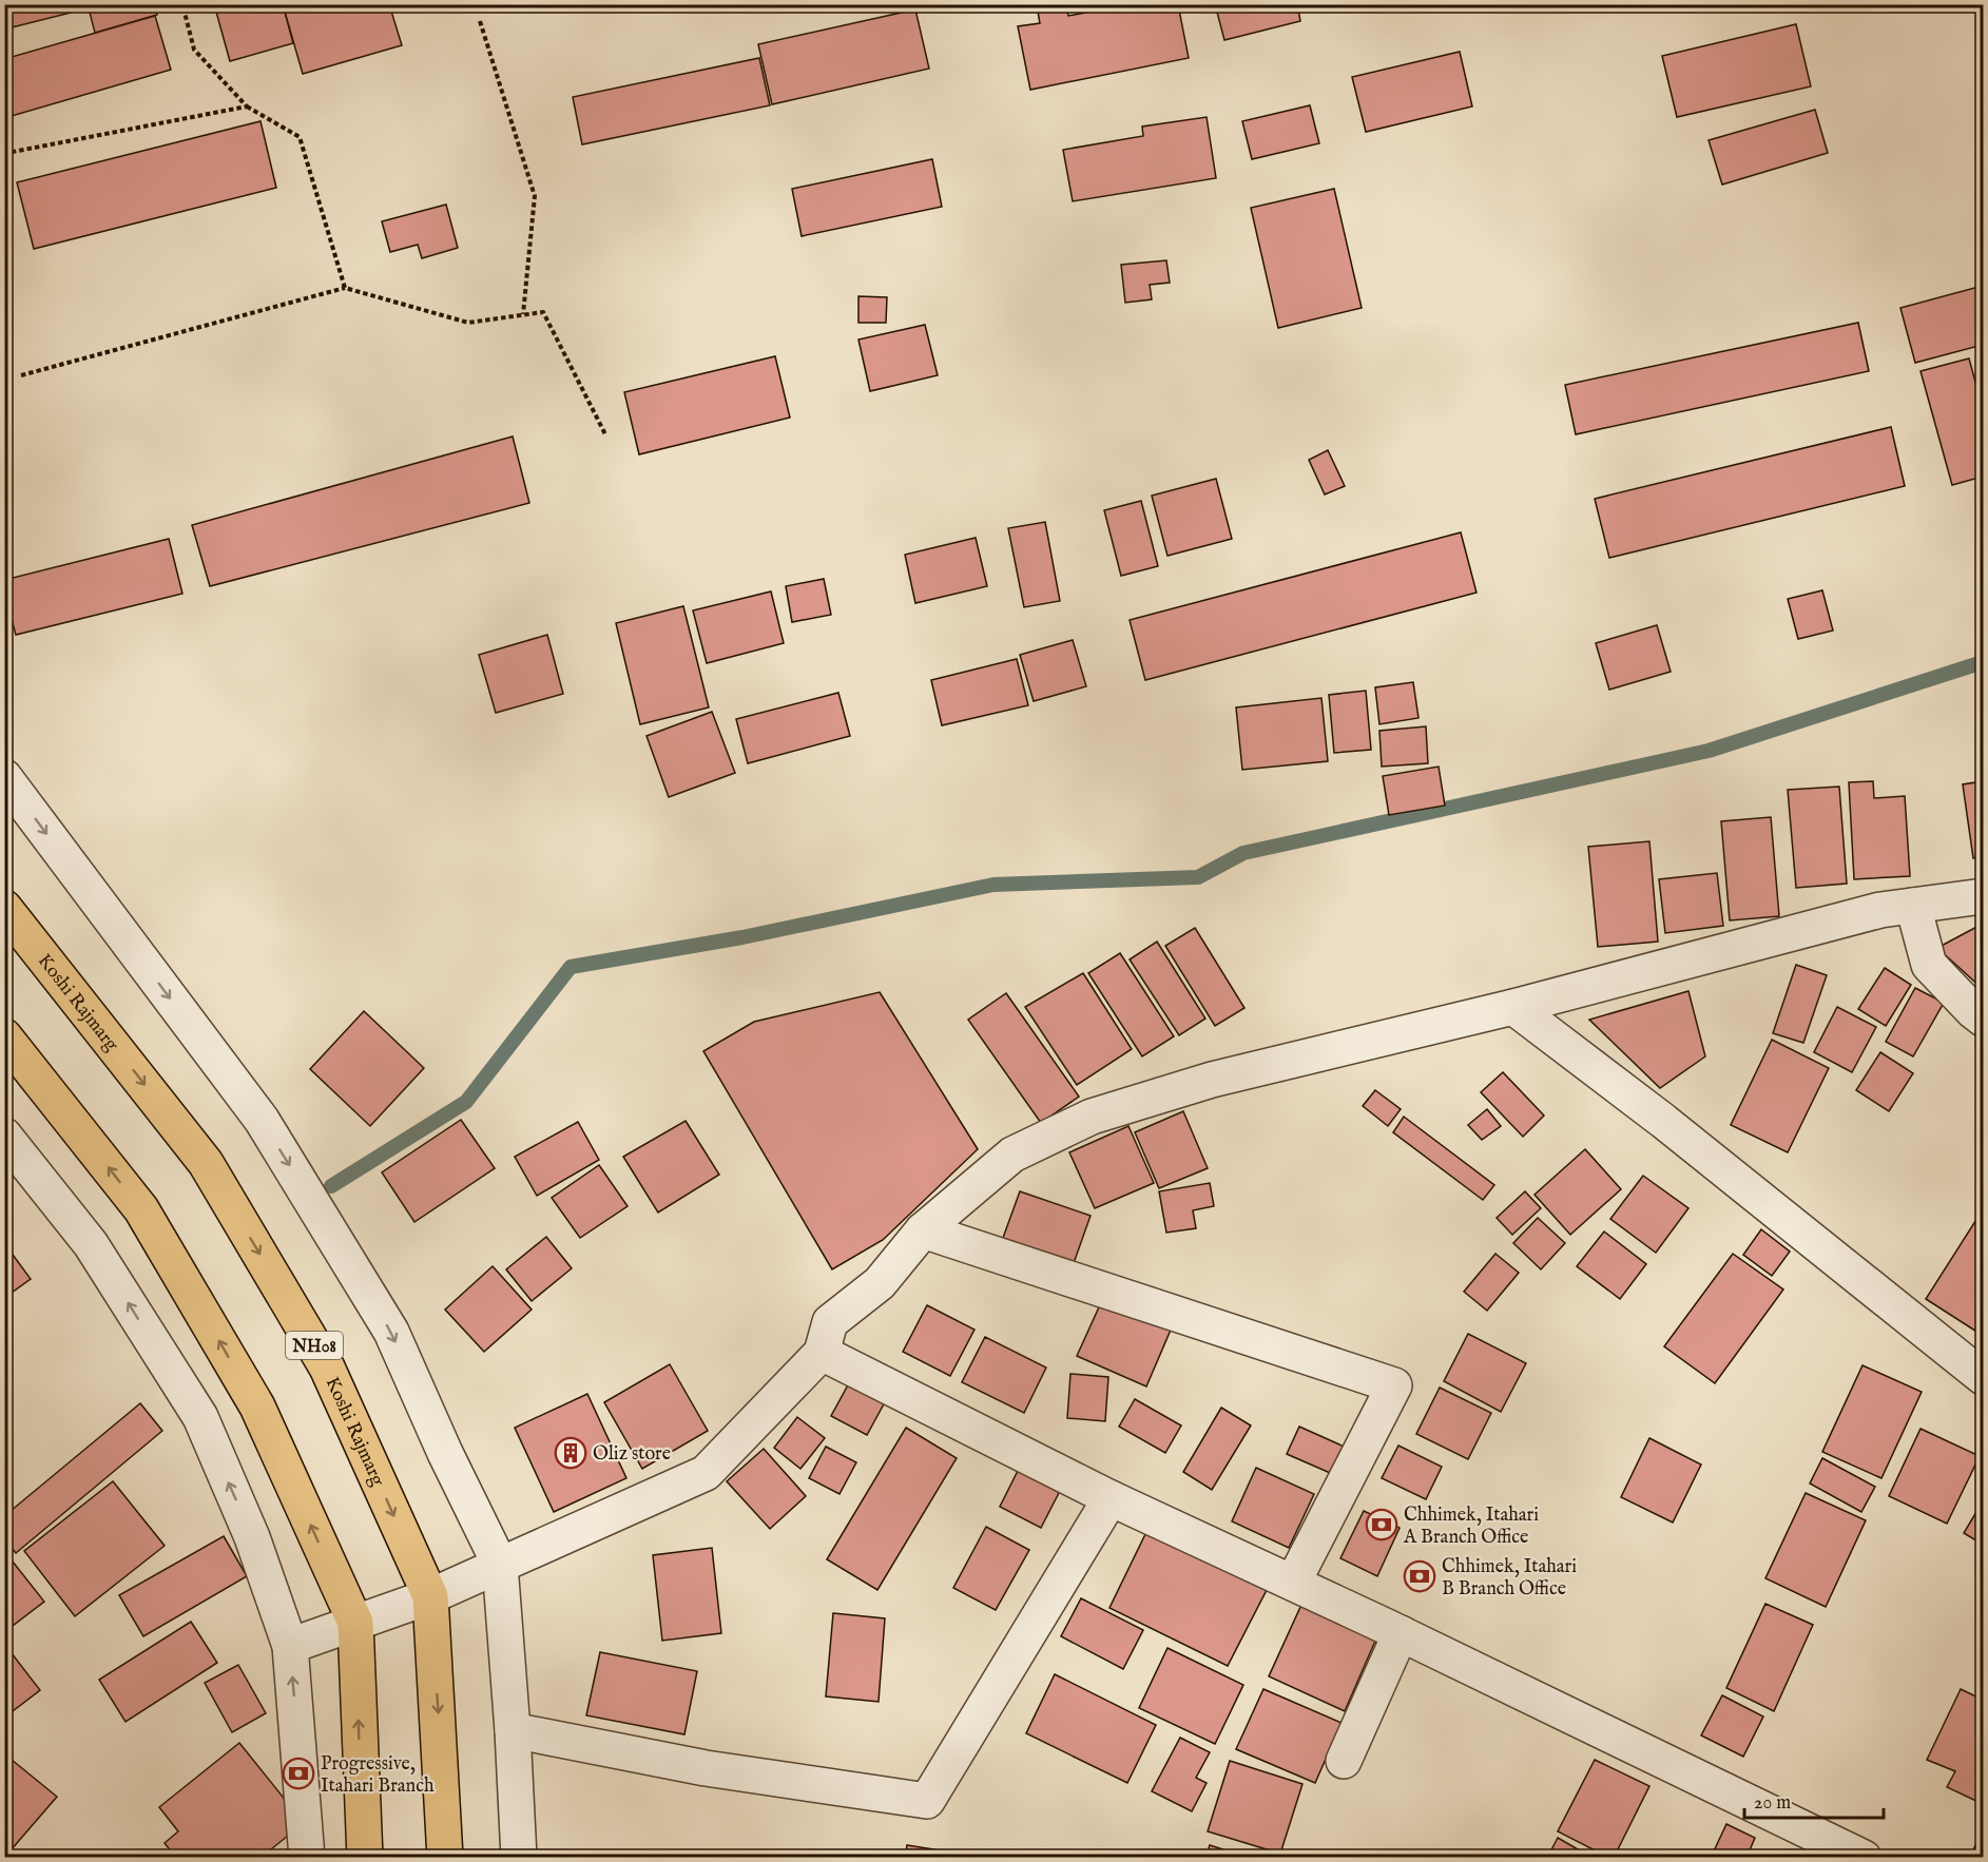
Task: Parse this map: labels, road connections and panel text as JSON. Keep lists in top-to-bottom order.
{
  "streets": {
    "main road": ["Koshi Rajmarg", "NH08"]
  },
  "places": {
    "building": ["Oliz store"],
    "bank": ["Chhimek, Itahari A Branch Office", "Chhimek, Itahari B Branch Office", "Progressive, Itahari Branch"]
  },
  "scale_bar": "20 m"
}
